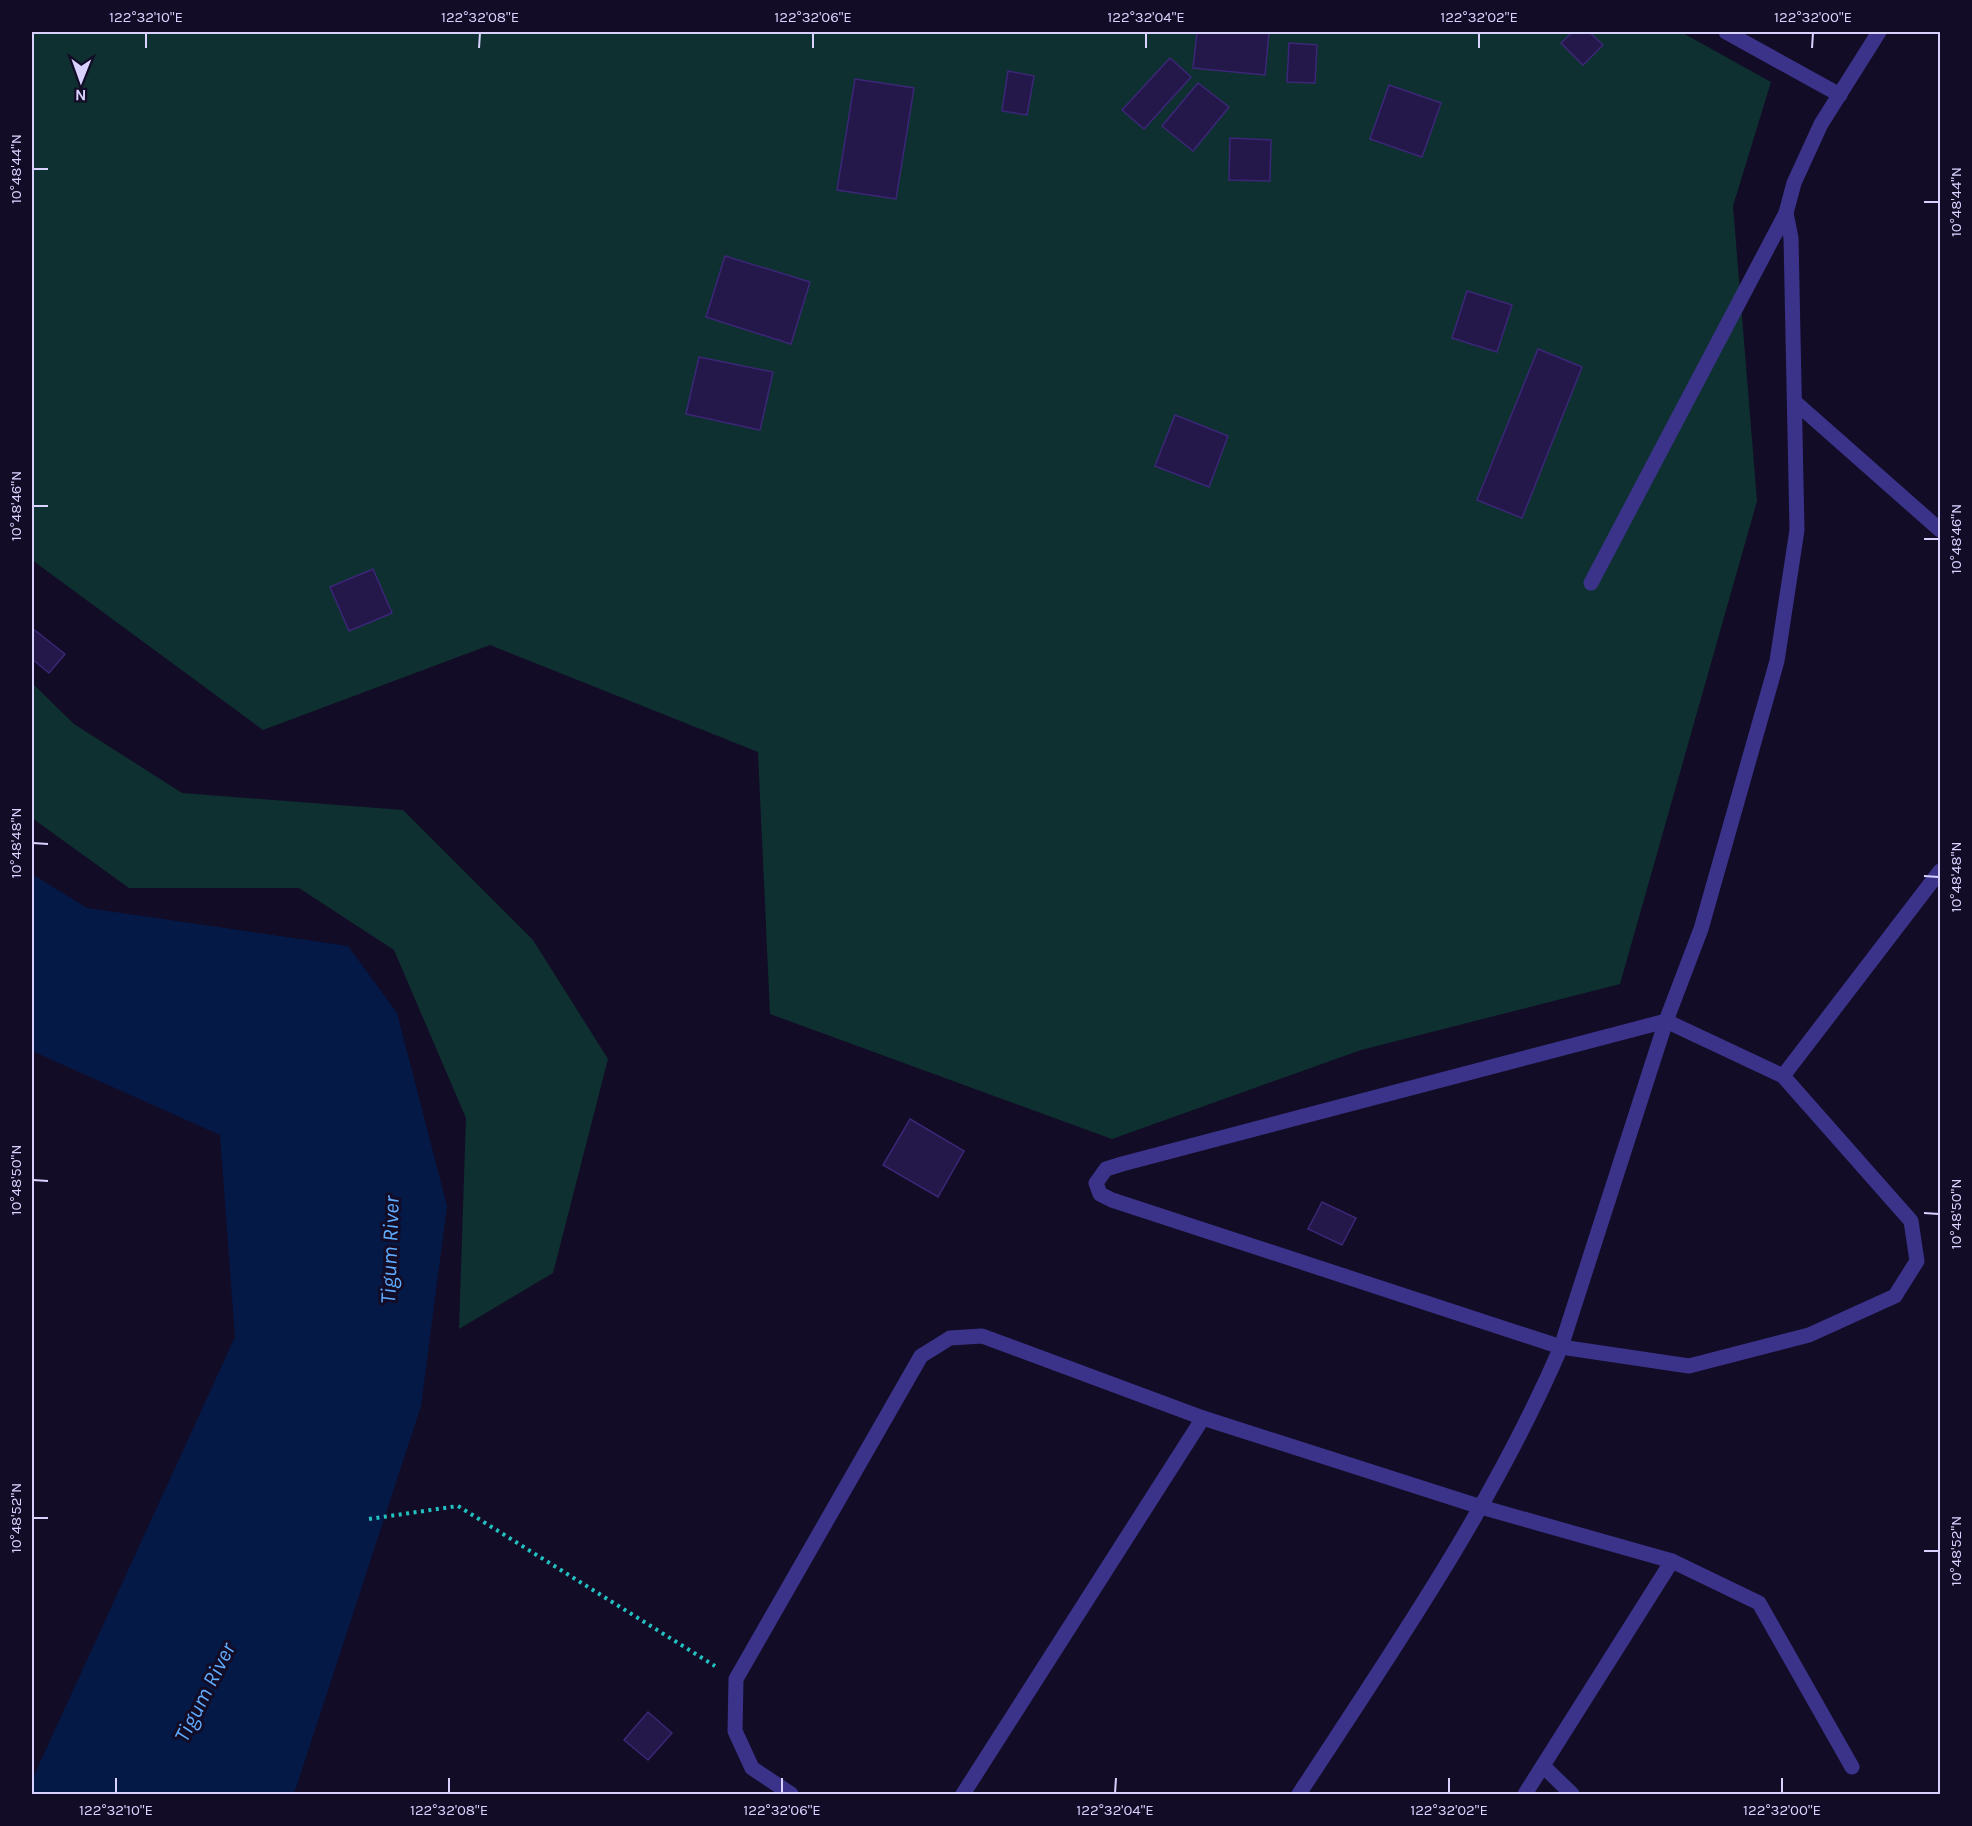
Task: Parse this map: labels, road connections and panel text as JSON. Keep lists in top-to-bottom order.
{
  "water": ["Tigum River"],
  "north": "bottom",
  "coordinates": [
    "122°32'10\"E",
    "122°32'08\"E",
    "122°32'06\"E",
    "122°32'04\"E",
    "122°32'02\"E",
    "122°32'00\"E",
    "10°48'44\"N",
    "10°48'46\"N",
    "10°48'48\"N",
    "10°48'50\"N",
    "10°48'52\"N"
  ]
}
